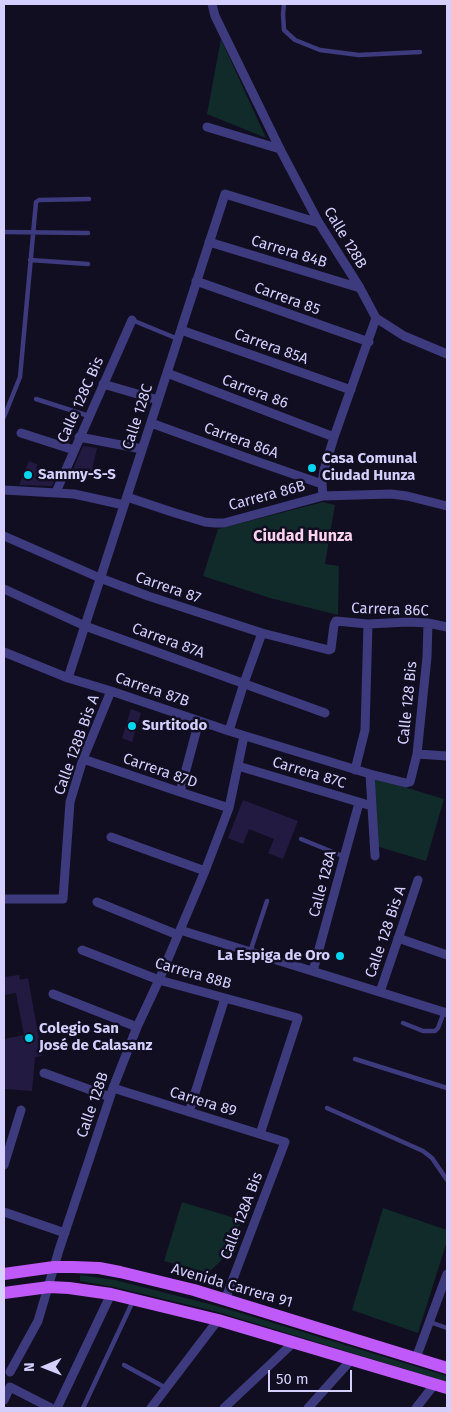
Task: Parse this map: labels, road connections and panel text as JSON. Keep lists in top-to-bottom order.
{
  "streets": {
    "main road": ["Avenida Carrera 91"],
    "street": [
      "Calle 128B",
      "Carrera 84B",
      "Carrera 85",
      "Carrera 85A",
      "Carrera 86",
      "Calle 128C Bis",
      "Calle 128C",
      "Carrera 86A",
      "Carrera 86B",
      "Carrera 87",
      "Carrera 86C",
      "Carrera 87A",
      "Carrera 87B",
      "Calle 128 Bis",
      "Calle 128B Bis A",
      "Carrera 87D",
      "Carrera 87C",
      "Calle 128A",
      "Calle 128 Bis A",
      "Carrera 88B",
      "Carrera 89",
      "Calle 128A Bis"
    ]
  },
  "crossings": [
    ["Calle 128B", "Carrera 84B"],
    ["Calle 128B", "Calle 128C"],
    ["Calle 128B", "Carrera 87B"],
    ["Calle 128B", "Carrera 87D"],
    ["Calle 128B", "Carrera 87C"],
    ["Calle 128B", "Carrera 88B"],
    ["Calle 128B", "Carrera 89"],
    ["Calle 128B", "Avenida Carrera 91"],
    ["Carrera 84B", "Calle 128C"],
    ["Carrera 85", "Calle 128C"],
    ["Carrera 85A", "Calle 128C"],
    ["Carrera 86", "Calle 128C"],
    ["Calle 128C Bis", "Carrera 86B"],
    ["Calle 128C", "Carrera 86A"],
    ["Calle 128C", "Carrera 86B"],
    ["Calle 128C", "Carrera 87"],
    ["Calle 128C", "Carrera 87A"],
    ["Calle 128C", "Carrera 87B"],
    ["Carrera 87", "Carrera 86C"],
    ["Carrera 86C", "Calle 128 Bis"],
    ["Carrera 87B", "Calle 128 Bis"],
    ["Carrera 87B", "Calle 128B Bis A"],
    ["Calle 128B Bis A", "Carrera 87D"],
    ["Carrera 87C", "Calle 128A"],
    ["Carrera 88B", "Carrera 89"],
    ["Carrera 89", "Calle 128A Bis"],
    ["Calle 128A Bis", "Avenida Carrera 91"]
  ],
  "districts": ["Ciudad Hunza"],
  "places": [
    "Casa Comunal Ciudad Hunza",
    "Sammy-S-S",
    "Surtitodo",
    "La Espiga de Oro",
    "Colegio San José de Calasanz"
  ],
  "scale_bar": "50 m",
  "north": "left"
}
